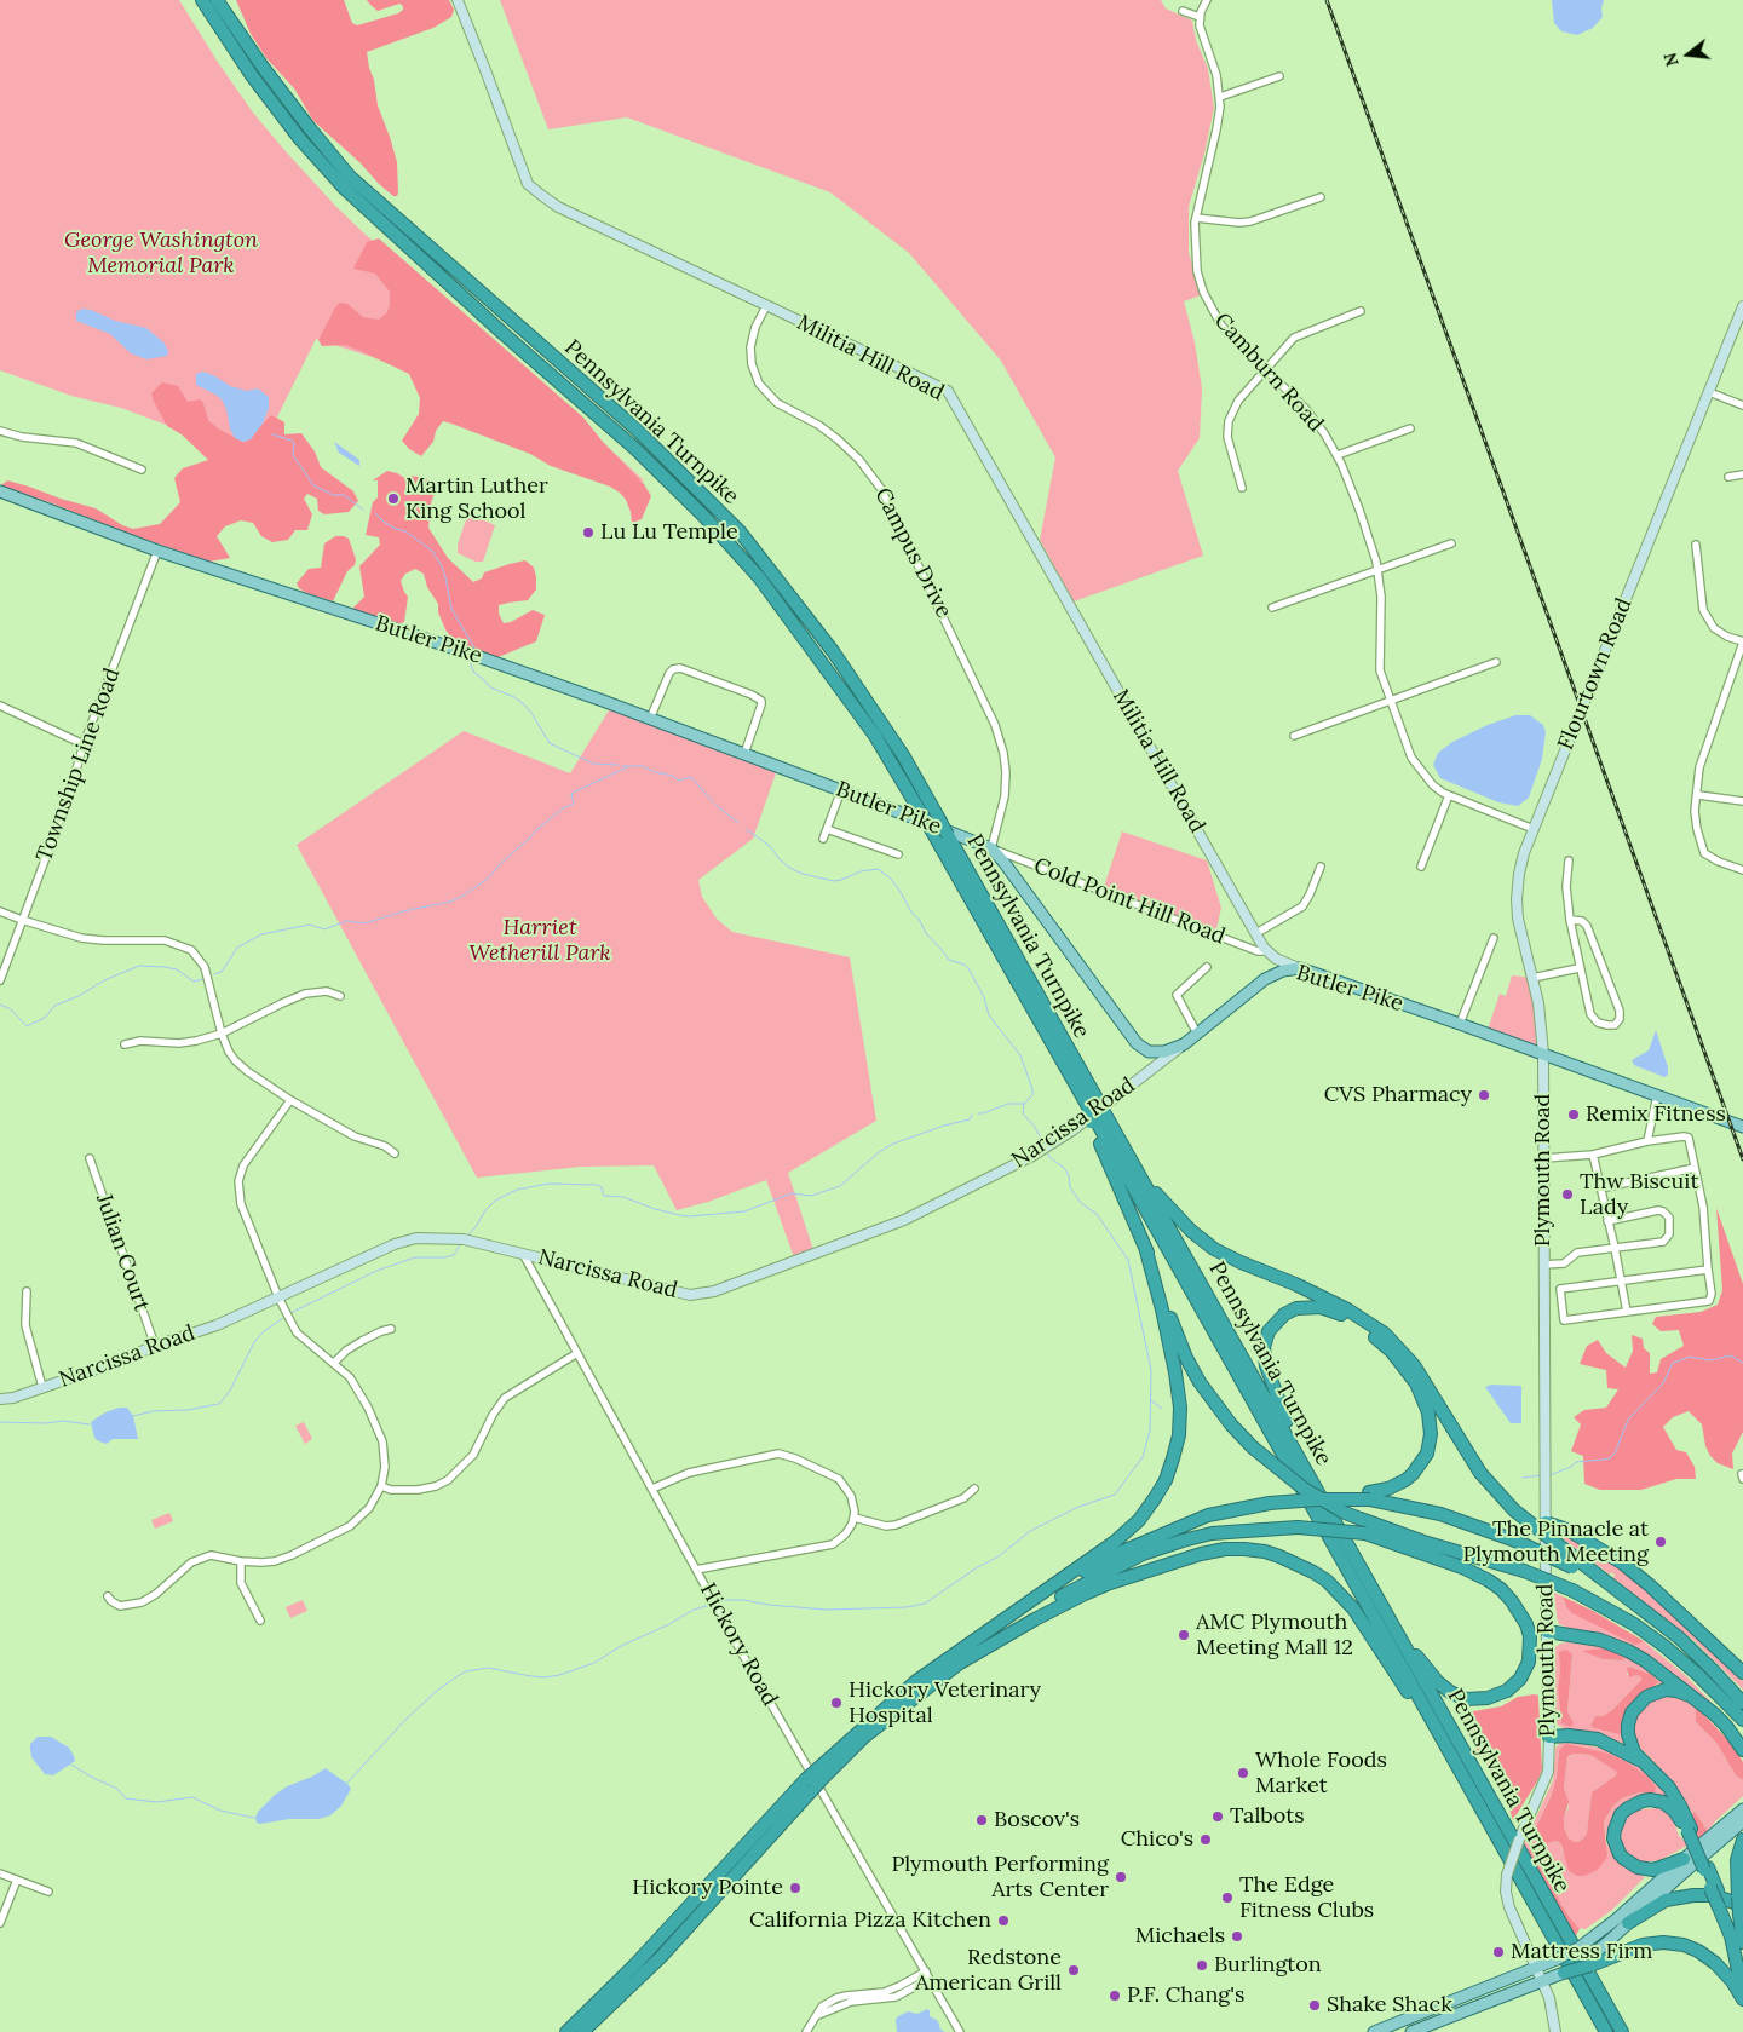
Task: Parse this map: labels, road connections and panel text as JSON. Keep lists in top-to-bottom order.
{
  "streets": {
    "highway": ["Pennsylvania Turnpike"],
    "main road": ["Butler Pike"],
    "street": [
      "Militia Hill Road",
      "Camburn Road",
      "Campus Drive",
      "Flourtown Road",
      "Township Line Road",
      "Cold Point Hill Road",
      "Narcissa Road",
      "Plymouth Road",
      "Julian Court",
      "Hickory Road"
    ]
  },
  "crossings": [
    ["Militia Hill Road", "Campus Drive"],
    ["Militia Hill Road", "Cold Point Hill Road"],
    ["Camburn Road", "Flourtown Road"],
    ["Campus Drive", "Butler Pike"],
    ["Campus Drive", "Cold Point Hill Road"],
    ["Butler Pike", "Flourtown Road"],
    ["Butler Pike", "Township Line Road"],
    ["Butler Pike", "Cold Point Hill Road"],
    ["Butler Pike", "Narcissa Road"],
    ["Butler Pike", "Plymouth Road"],
    ["Flourtown Road", "Plymouth Road"],
    ["Narcissa Road", "Julian Court"],
    ["Narcissa Road", "Hickory Road"]
  ],
  "parks": ["George Washington Memorial Park", "Harriet Wetherill Park"],
  "places": [
    "Martin Luther King School",
    "Lu Lu Temple",
    "CVS Pharmacy",
    "Remix Fitness",
    "Thw Biscuit Lady",
    "The Pinnacle at Plymouth Meeting",
    "AMC Plymouth Meeting Mall 12",
    "Hickory Veterinary Hospital",
    "Whole Foods Market",
    "Talbots",
    "Boscov's",
    "Chico's",
    "Plymouth Performing Arts Center",
    "Hickory Pointe",
    "The Edge Fitness Clubs",
    "California Pizza Kitchen",
    "Michaels",
    "Mattress Firm",
    "Burlington",
    "Redstone American Grill",
    "P.F. Chang's",
    "Shake Shack"
  ],
  "north": "left"
}
